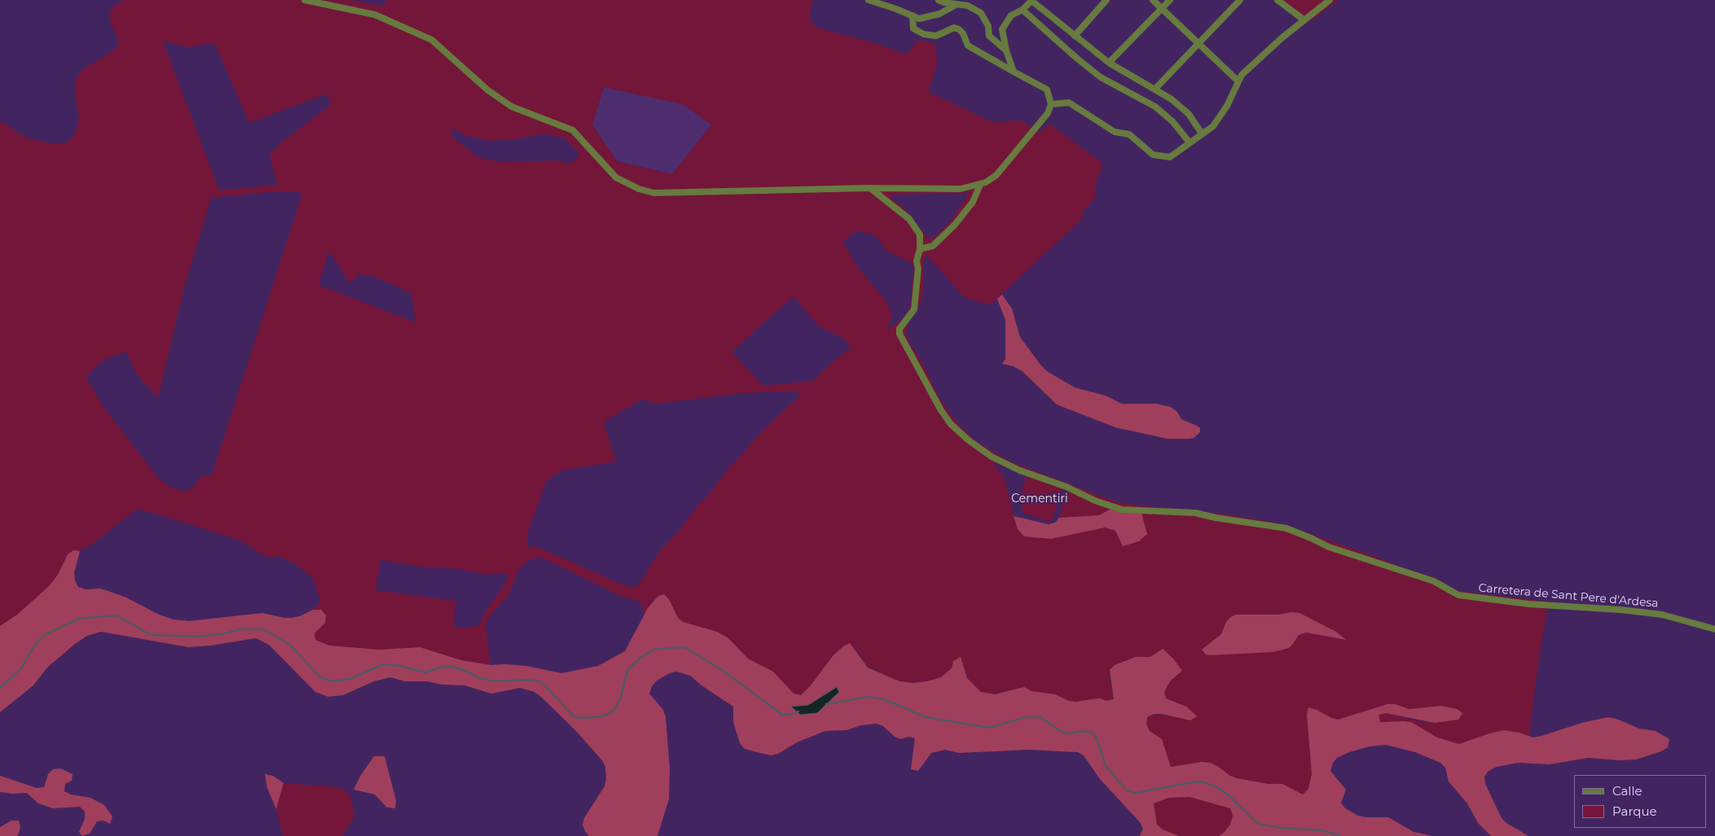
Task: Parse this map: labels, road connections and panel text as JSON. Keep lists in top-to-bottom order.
{
  "streets": {
    "street": ["Carretera de Sant Pere d'Ardesa"]
  },
  "parks": ["Cementiri"],
  "legend": ["Calle", "Parque"]
}
